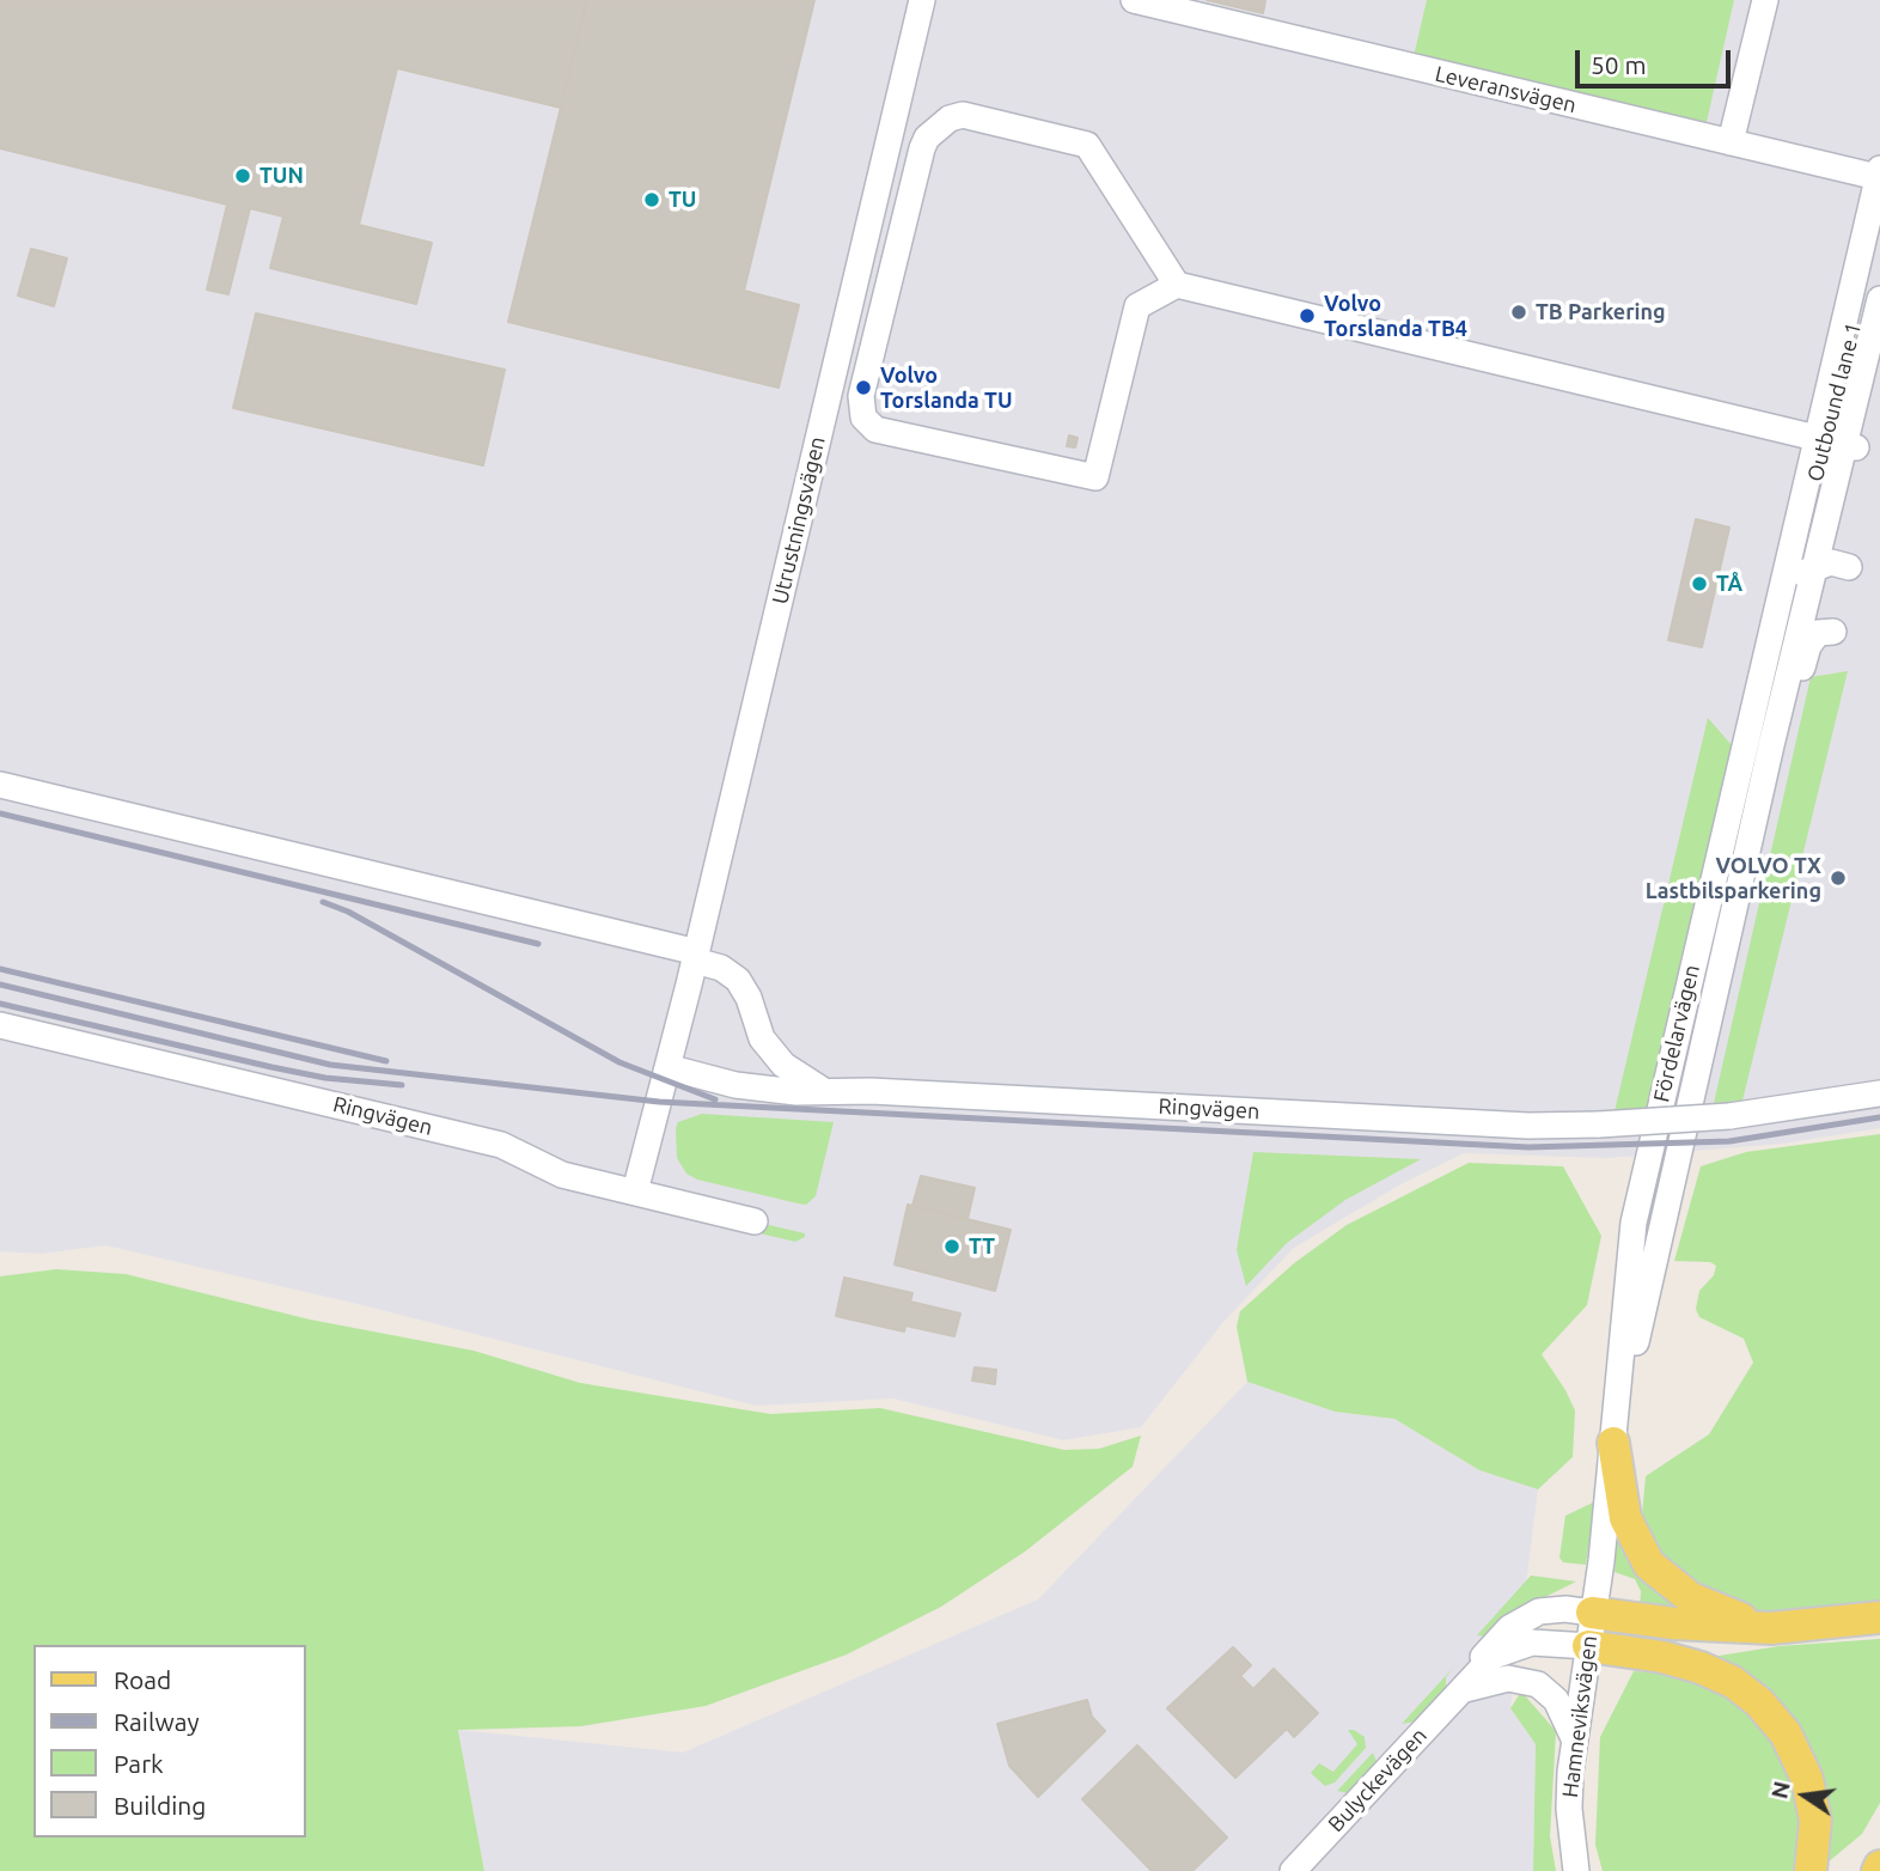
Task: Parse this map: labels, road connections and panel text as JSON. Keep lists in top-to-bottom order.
{
  "streets": {
    "street": [
      "Leveransvägen",
      "Outbound lane 1",
      "Utrustningsvägen",
      "Fördelarvägen",
      "Ringvägen",
      "Hamneviksvägen",
      "Bulyckevägen"
    ]
  },
  "crossings": [
    ["Outbound lane 1", "Fördelarvägen"],
    ["Utrustningsvägen", "Ringvägen"],
    ["Fördelarvägen", "Hamneviksvägen"],
    ["Fördelarvägen", "Bulyckevägen"],
    ["Hamneviksvägen", "Bulyckevägen"]
  ],
  "places": [
    "TUN",
    "TU",
    "TB Parkering",
    "Volvo Torslanda TB4",
    "Volvo Torslanda TU",
    "TÅ",
    "VOLVO TX Lastbilsparkering",
    "TT"
  ],
  "legend": [
    "Road",
    "Railway",
    "Park",
    "Building"
  ],
  "scale_bar": "50 m",
  "north": "left"
}
